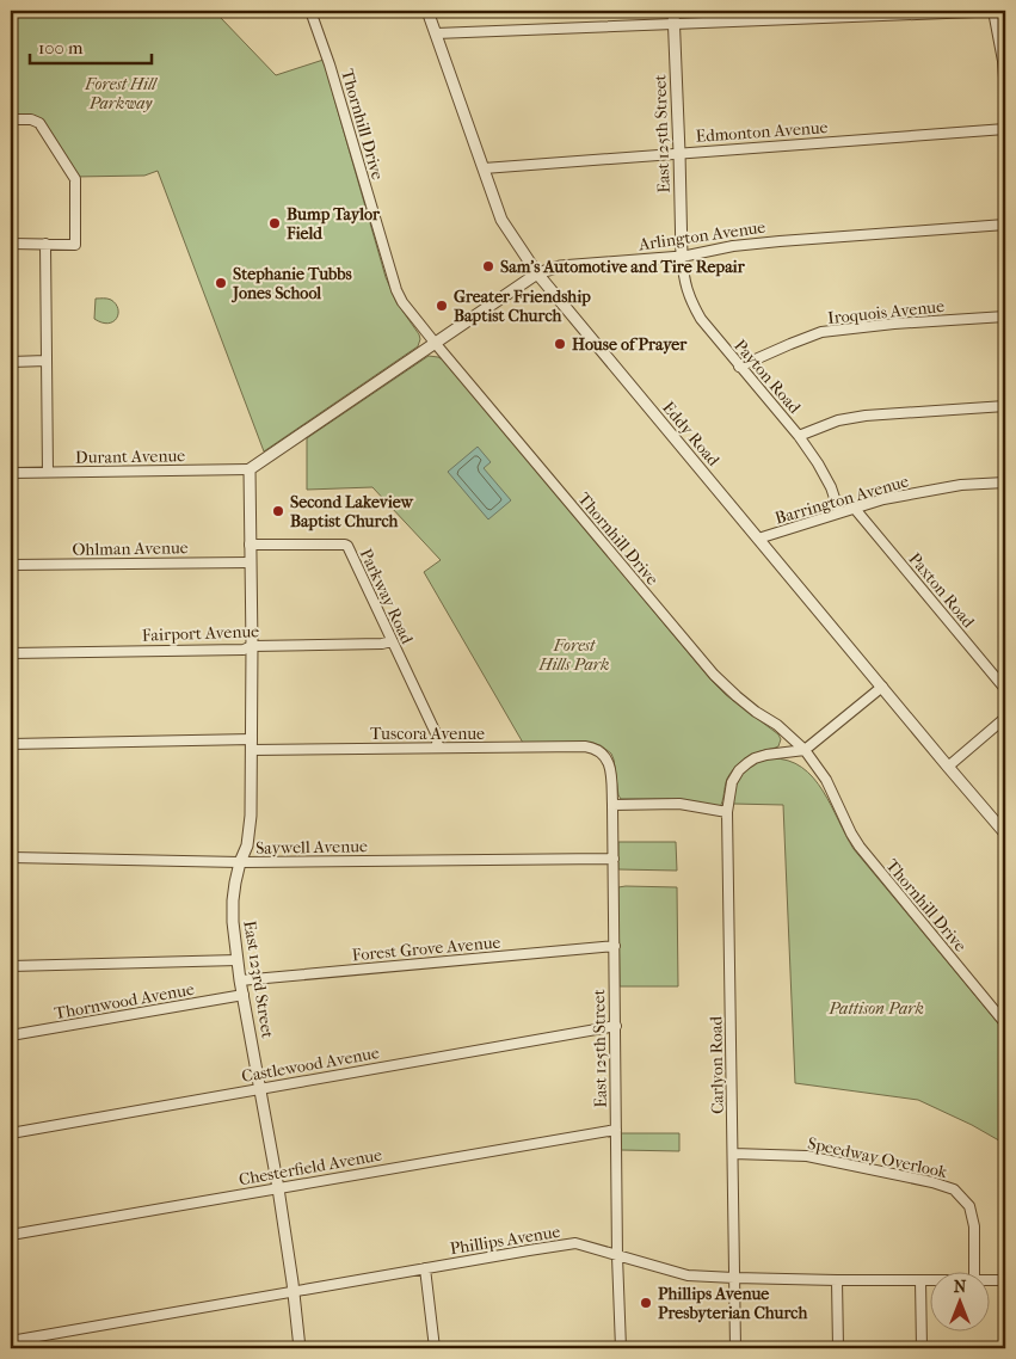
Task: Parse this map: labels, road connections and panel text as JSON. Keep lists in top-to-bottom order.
{
  "streets": {
    "street": [
      "Thornhill Drive",
      "Edmonton Avenue",
      "East 125th Street",
      "Arlington Avenue",
      "Iroquois Avenue",
      "Payton Road",
      "Eddy Road",
      "Durant Avenue",
      "Barrington Avenue",
      "Ohlman Avenue",
      "Paxton Road",
      "Parkway Road",
      "Fairport Avenue",
      "Tuscora Avenue",
      "Saywell Avenue",
      "Forest Grove Avenue",
      "East 123rd Street",
      "Thornwood Avenue",
      "Castlewood Avenue",
      "Carlyon Road",
      "Speedway Overlook",
      "Chesterfield Avenue",
      "Phillips Avenue"
    ]
  },
  "crossings": [
    ["Thornhill Drive", "Arlington Avenue"],
    ["Thornhill Drive", "Carlyon Road"],
    ["Edmonton Avenue", "East 125th Street"],
    ["Edmonton Avenue", "Eddy Road"],
    ["East 125th Street", "Arlington Avenue"],
    ["East 125th Street", "Payton Road"],
    ["East 125th Street", "Tuscora Avenue"],
    ["East 125th Street", "Saywell Avenue"],
    ["East 125th Street", "Forest Grove Avenue"],
    ["East 125th Street", "Castlewood Avenue"],
    ["East 125th Street", "Chesterfield Avenue"],
    ["East 125th Street", "Phillips Avenue"],
    ["Arlington Avenue", "Payton Road"],
    ["Arlington Avenue", "Eddy Road"],
    ["Arlington Avenue", "Durant Avenue"],
    ["Arlington Avenue", "East 123rd Street"],
    ["Iroquois Avenue", "Payton Road"],
    ["Payton Road", "Barrington Avenue"],
    ["Eddy Road", "Barrington Avenue"],
    ["Durant Avenue", "East 123rd Street"],
    ["Barrington Avenue", "Paxton Road"],
    ["Ohlman Avenue", "East 123rd Street"],
    ["Parkway Road", "Fairport Avenue"],
    ["Parkway Road", "Tuscora Avenue"],
    ["Parkway Road", "East 123rd Street"],
    ["Fairport Avenue", "East 123rd Street"],
    ["Tuscora Avenue", "East 123rd Street"],
    ["Saywell Avenue", "East 123rd Street"],
    ["Forest Grove Avenue", "East 123rd Street"],
    ["East 123rd Street", "Thornwood Avenue"],
    ["East 123rd Street", "Castlewood Avenue"],
    ["East 123rd Street", "Chesterfield Avenue"],
    ["East 123rd Street", "Phillips Avenue"],
    ["Carlyon Road", "Speedway Overlook"],
    ["Carlyon Road", "Phillips Avenue"]
  ],
  "parks": ["Forest Hill Parkway", "Forest Hills Park", "Pattison Park"],
  "places": [
    "Bump Taylor Field",
    "Sam's Automotive and Tire Repair",
    "Stephanie Tubbs Jones School",
    "Greater Friendship Baptist Church",
    "House of Prayer",
    "Second Lakeview Baptist Church",
    "Phillips Avenue Presbyterian Church"
  ],
  "scale_bar": "100 m",
  "north": "top"
}
